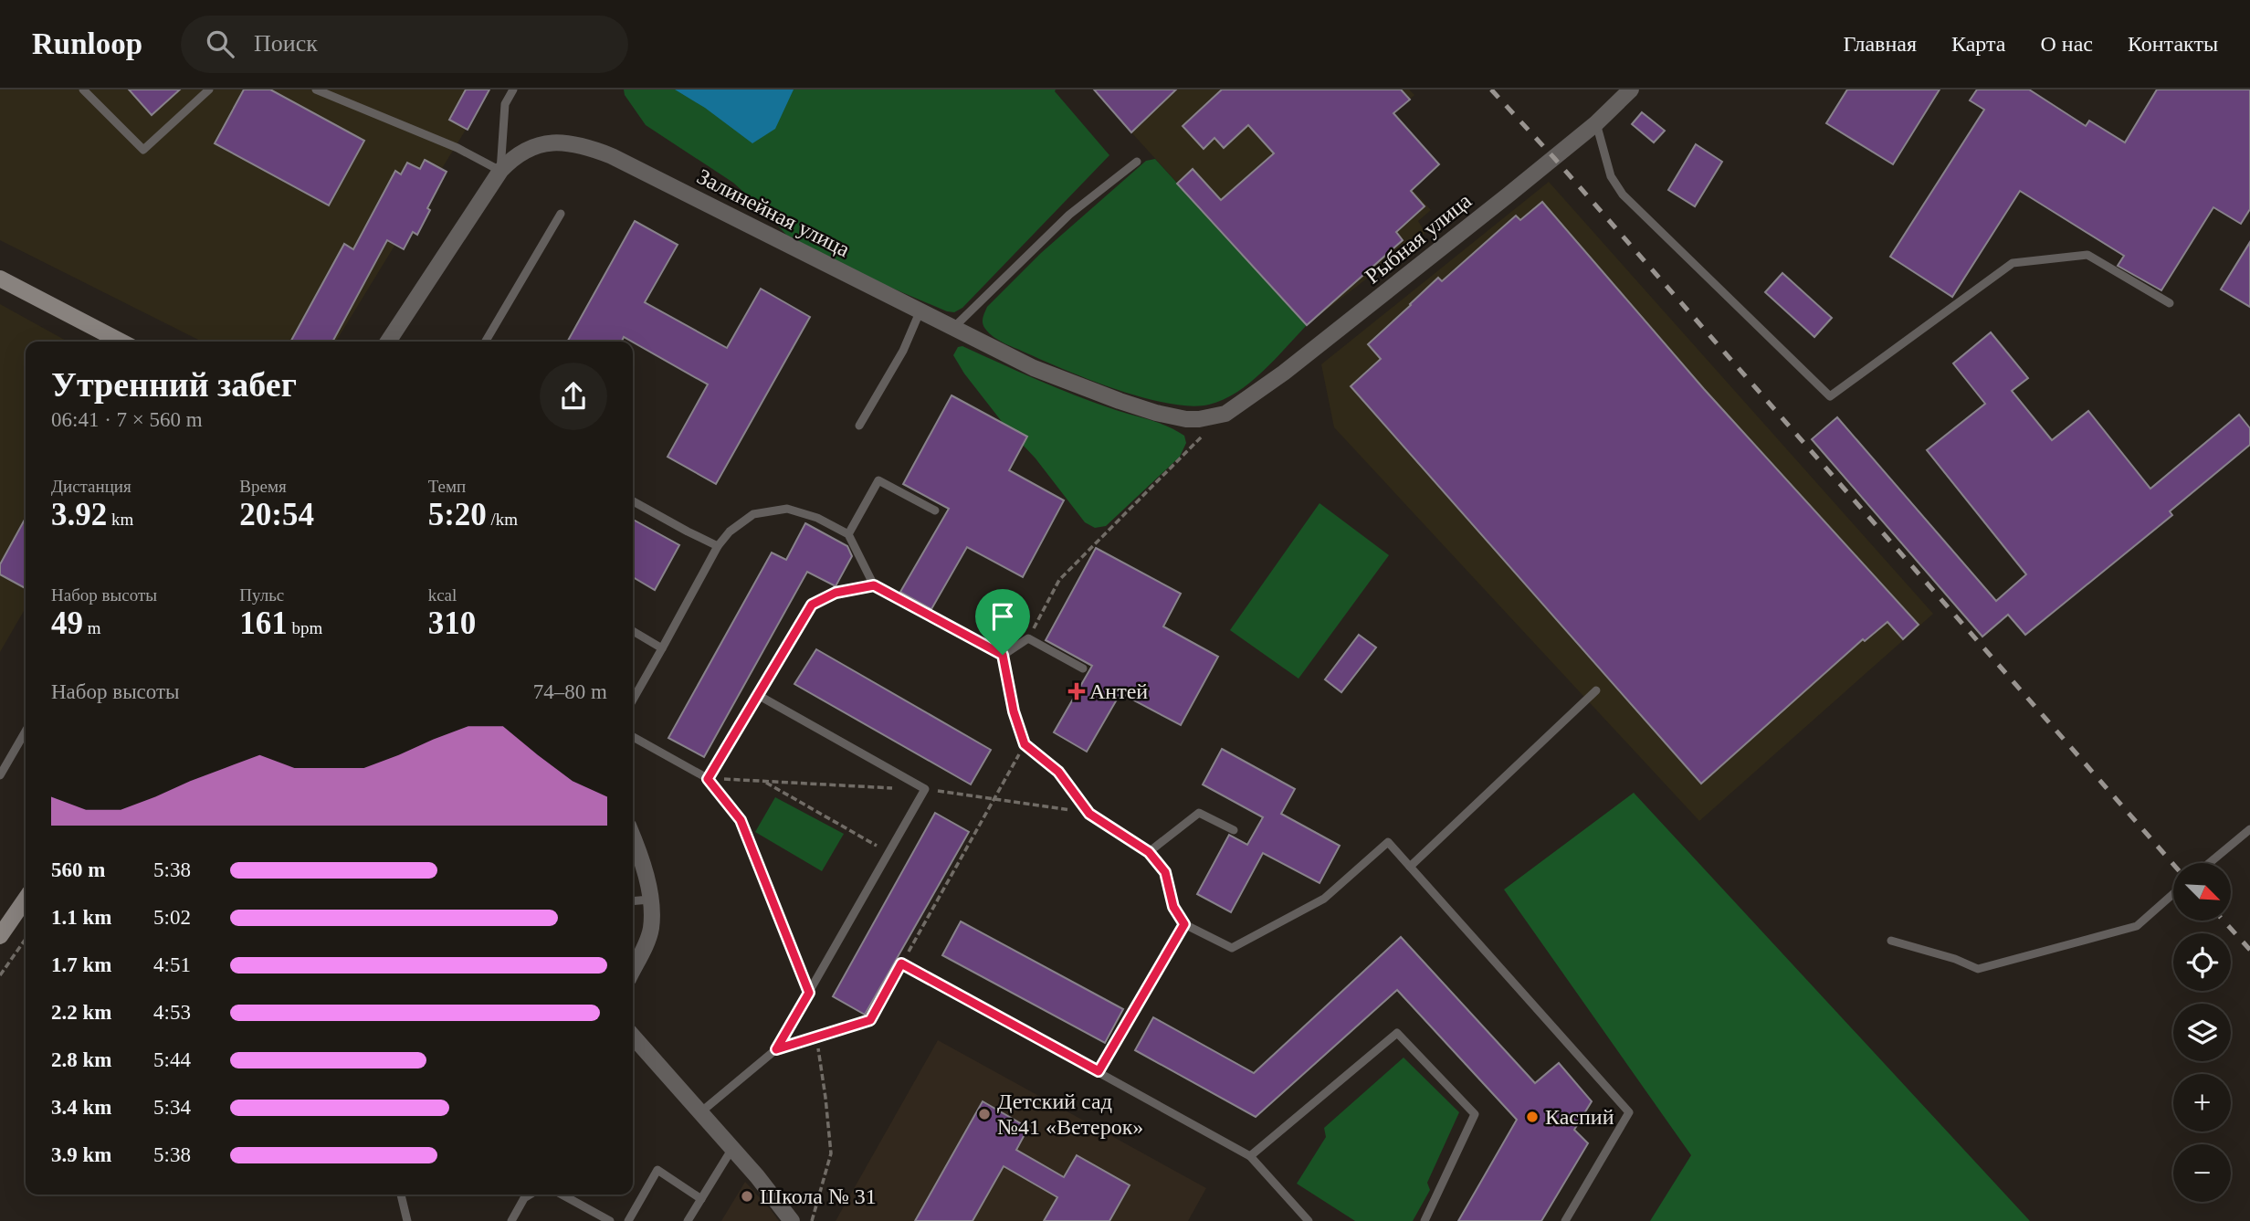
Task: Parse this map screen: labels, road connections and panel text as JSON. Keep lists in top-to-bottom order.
{
  "streets": {
    "street": ["Залинейная улица", "Рыбная улица"]
  },
  "crossings": [
    ["Залинейная улица", "Рыбная улица"]
  ],
  "places": {
    "health": ["Антей"],
    "other": ["Детский сад №41 «Ветерок»", "Каспий", "Школа № 31"]
  },
  "north": "bottom right",
  "page": {
    "header": "Runloop",
    "search": "Поиск",
    "nav": [
      "Главная",
      "Карта",
      "О нас",
      "Контакты"
    ],
    "heading": ["Утренний забег", "06:41 · 7 × 560 m"],
    "stats": [
      ["Дистанция", "3.92 km"],
      ["Время", "20:54"],
      ["Темп", "5:20 /km"],
      ["Набор высоты", "49 m"],
      ["Пульс", "161 bpm"],
      ["kcal", "310"]
    ],
    "chart": ["Набор высоты", "74–80 m"],
    "list": [
      {
        "name": "560 m",
        "note": "5:38"
      },
      {
        "name": "1.1 km",
        "note": "5:02"
      },
      {
        "name": "1.7 km",
        "note": "4:51"
      },
      {
        "name": "2.2 km",
        "note": "4:53"
      },
      {
        "name": "2.8 km",
        "note": "5:44"
      },
      {
        "name": "3.4 km",
        "note": "5:34"
      },
      {
        "name": "3.9 km",
        "note": "5:38"
      }
    ],
    "map_buttons": ["+", "−"]
  }
}
